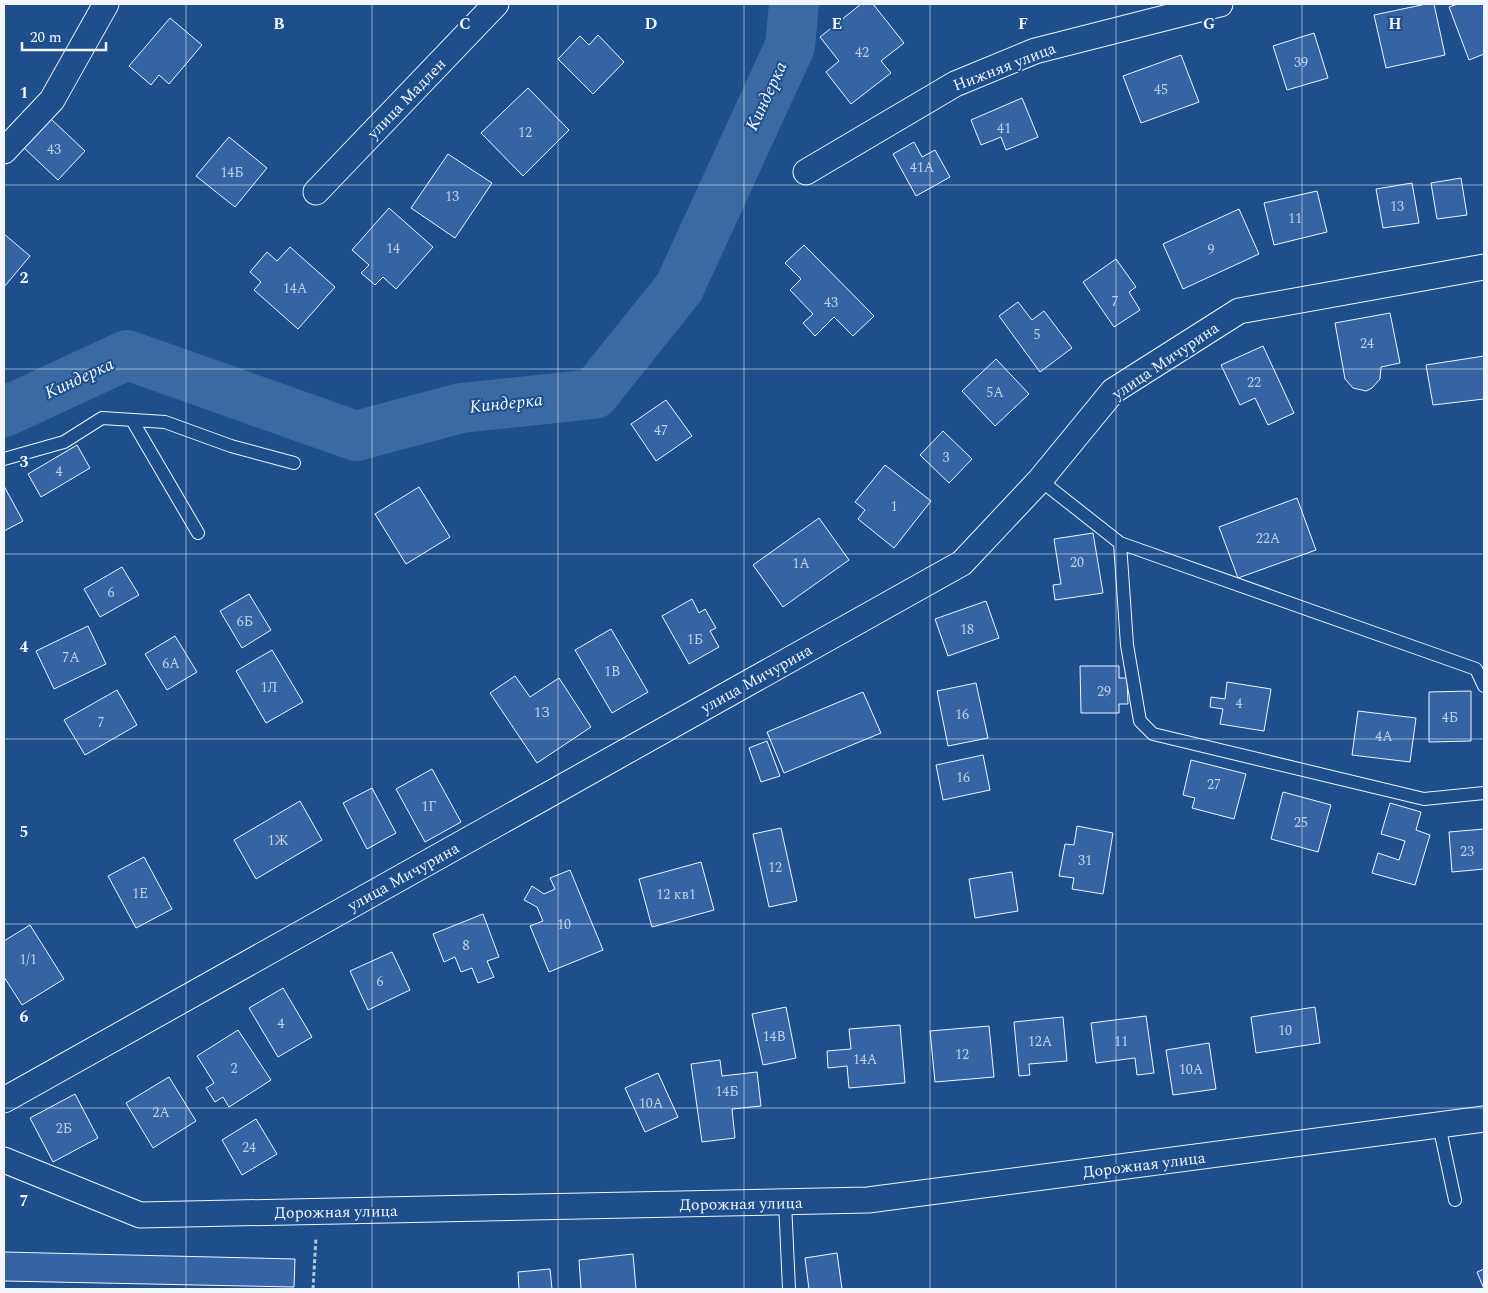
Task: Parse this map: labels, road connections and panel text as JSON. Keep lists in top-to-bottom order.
{
  "streets": {
    "street": [
      "Нижняя улица",
      "улица Мадлен",
      "улица Мичурина",
      "Дорожная улица"
    ]
  },
  "water": ["Киндерка"],
  "house_numbers": [
    "42",
    "39",
    "45",
    "41",
    "12",
    "43",
    "41А",
    "14Б",
    "13",
    "13",
    "11",
    "14",
    "9",
    "14А",
    "7",
    "43",
    "5",
    "24",
    "22",
    "5А",
    "47",
    "3",
    "4",
    "1",
    "22А",
    "20",
    "1А",
    "6",
    "6Б",
    "18",
    "1Б",
    "7А",
    "6А",
    "1В",
    "1Л",
    "29",
    "4",
    "1З",
    "16",
    "4Б",
    "7",
    "4А",
    "16",
    "27",
    "1Г",
    "25",
    "1Ж",
    "23",
    "31",
    "12",
    "1Е",
    "12 кв1",
    "10",
    "8",
    "1/1",
    "6",
    "4",
    "10",
    "14В",
    "12А",
    "11",
    "12",
    "14А",
    "2",
    "10А",
    "14Б",
    "10А",
    "2А",
    "2Б",
    "24"
  ],
  "scale_bar": "20 m",
  "grid": {
    "columns": [
      "B",
      "C",
      "D",
      "E",
      "F",
      "G",
      "H"
    ],
    "rows": [
      "1",
      "2",
      "3",
      "4",
      "5",
      "6",
      "7"
    ]
  }
}
